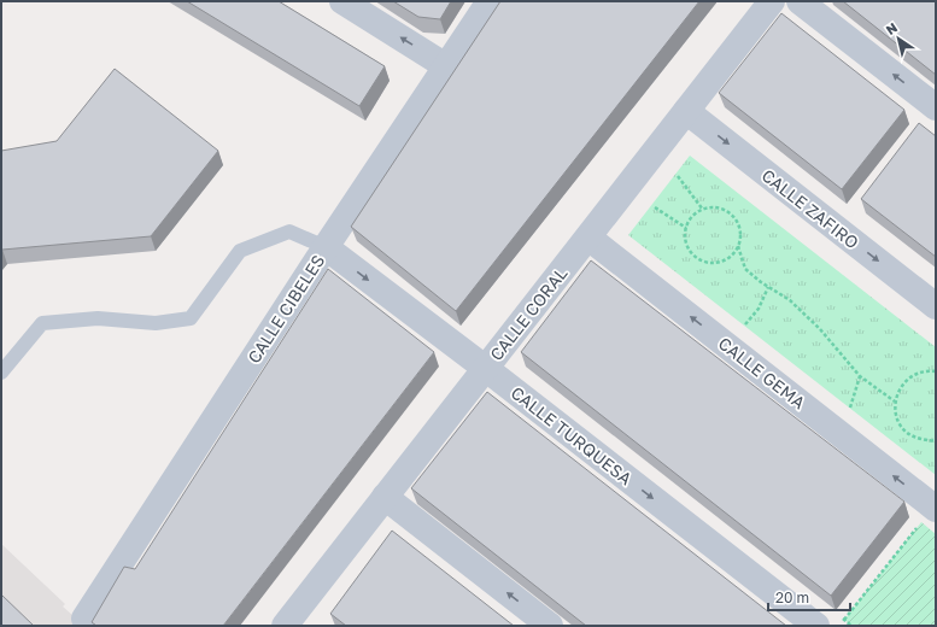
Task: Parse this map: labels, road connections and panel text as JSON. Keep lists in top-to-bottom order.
{
  "streets": {
    "street": [
      "CALLE ZAFIRO",
      "CALLE CIBELES",
      "CALLE CORAL",
      "CALLE GEMA",
      "CALLE TURQUESA"
    ]
  },
  "crossings": [
    ["CALLE ZAFIRO", "CALLE CORAL"],
    ["CALLE CIBELES", "CALLE TURQUESA"],
    ["CALLE CORAL", "CALLE GEMA"],
    ["CALLE CORAL", "CALLE TURQUESA"]
  ],
  "one_way": ["CALLE GEMA"],
  "scale_bar": "20 m",
  "north": "top left"
}
